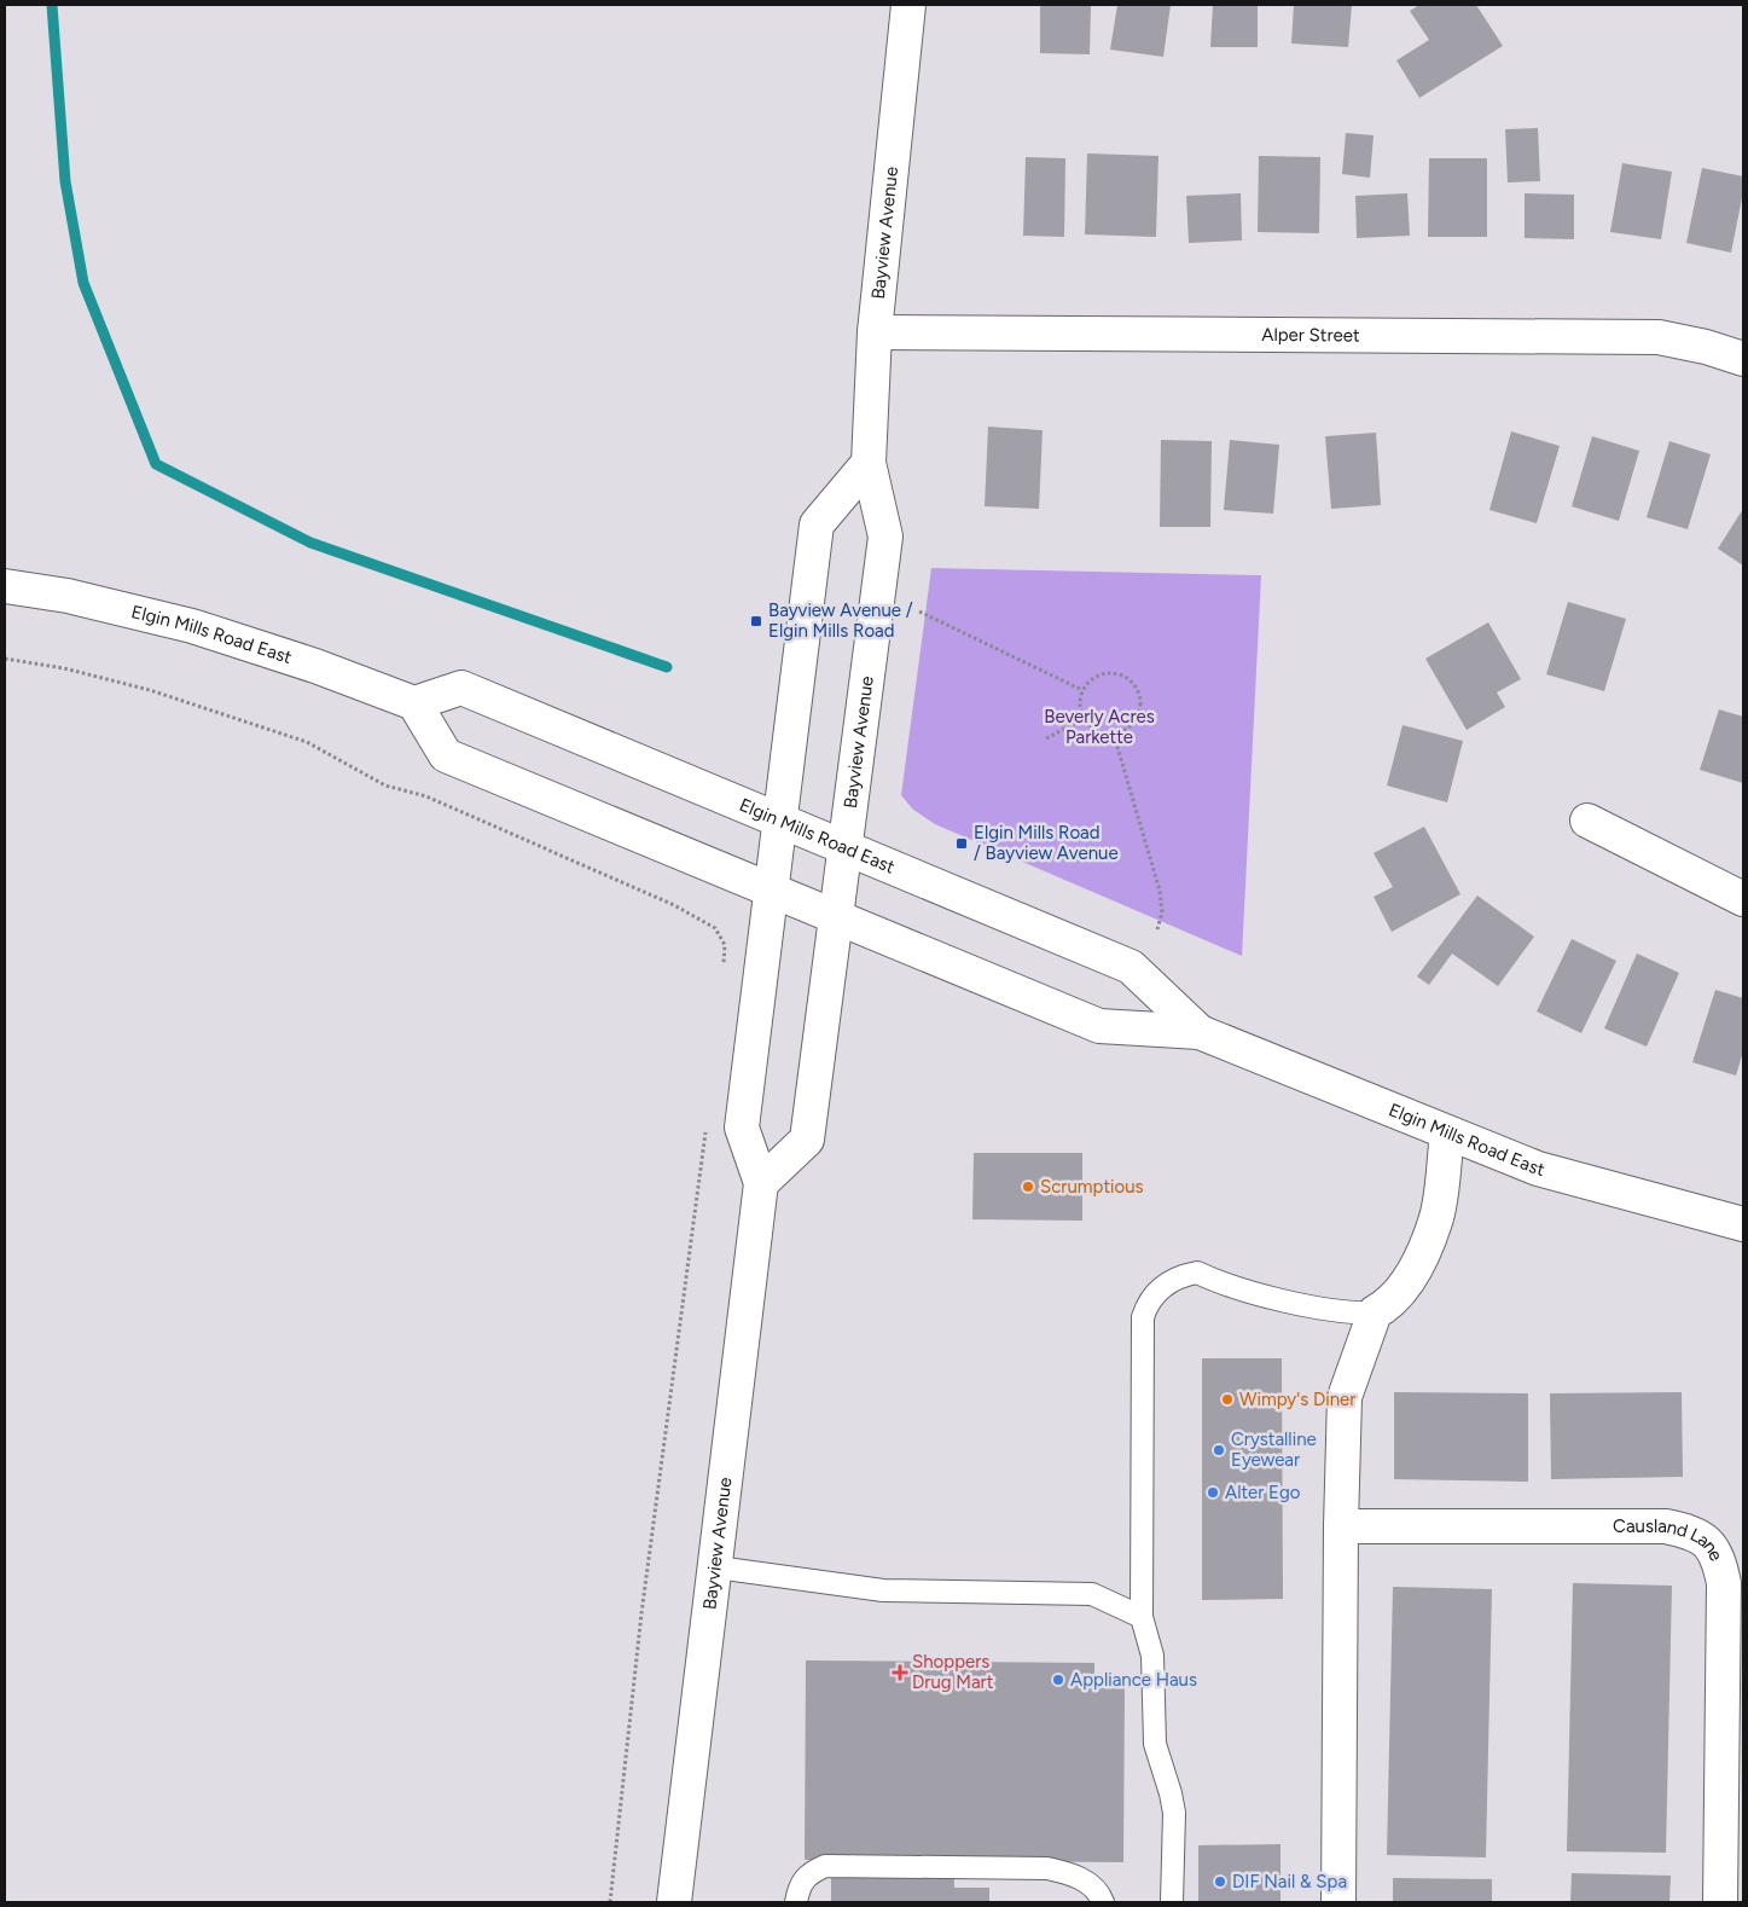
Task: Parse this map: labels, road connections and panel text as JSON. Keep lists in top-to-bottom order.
{
  "streets": {
    "main road": [
      "Bayview Avenue",
      "Alper Street",
      "Elgin Mills Road East",
      "Causland Lane"
    ]
  },
  "crossings": [
    ["Bayview Avenue", "Alper Street"],
    ["Bayview Avenue", "Elgin Mills Road East"]
  ],
  "parks": ["Beverly Acres Parkette"],
  "places": {
    "transit": ["Bayview Avenue / Elgin Mills Road", "Elgin Mills Road / Bayview Avenue"],
    "other": [
      "Scrumptious",
      "Wimpy's Diner",
      "Crystalline Eyewear",
      "Alter Ego",
      "Appliance Haus",
      "DIF Nail & Spa"
    ],
    "health": ["Shoppers Drug Mart"]
  }
}
